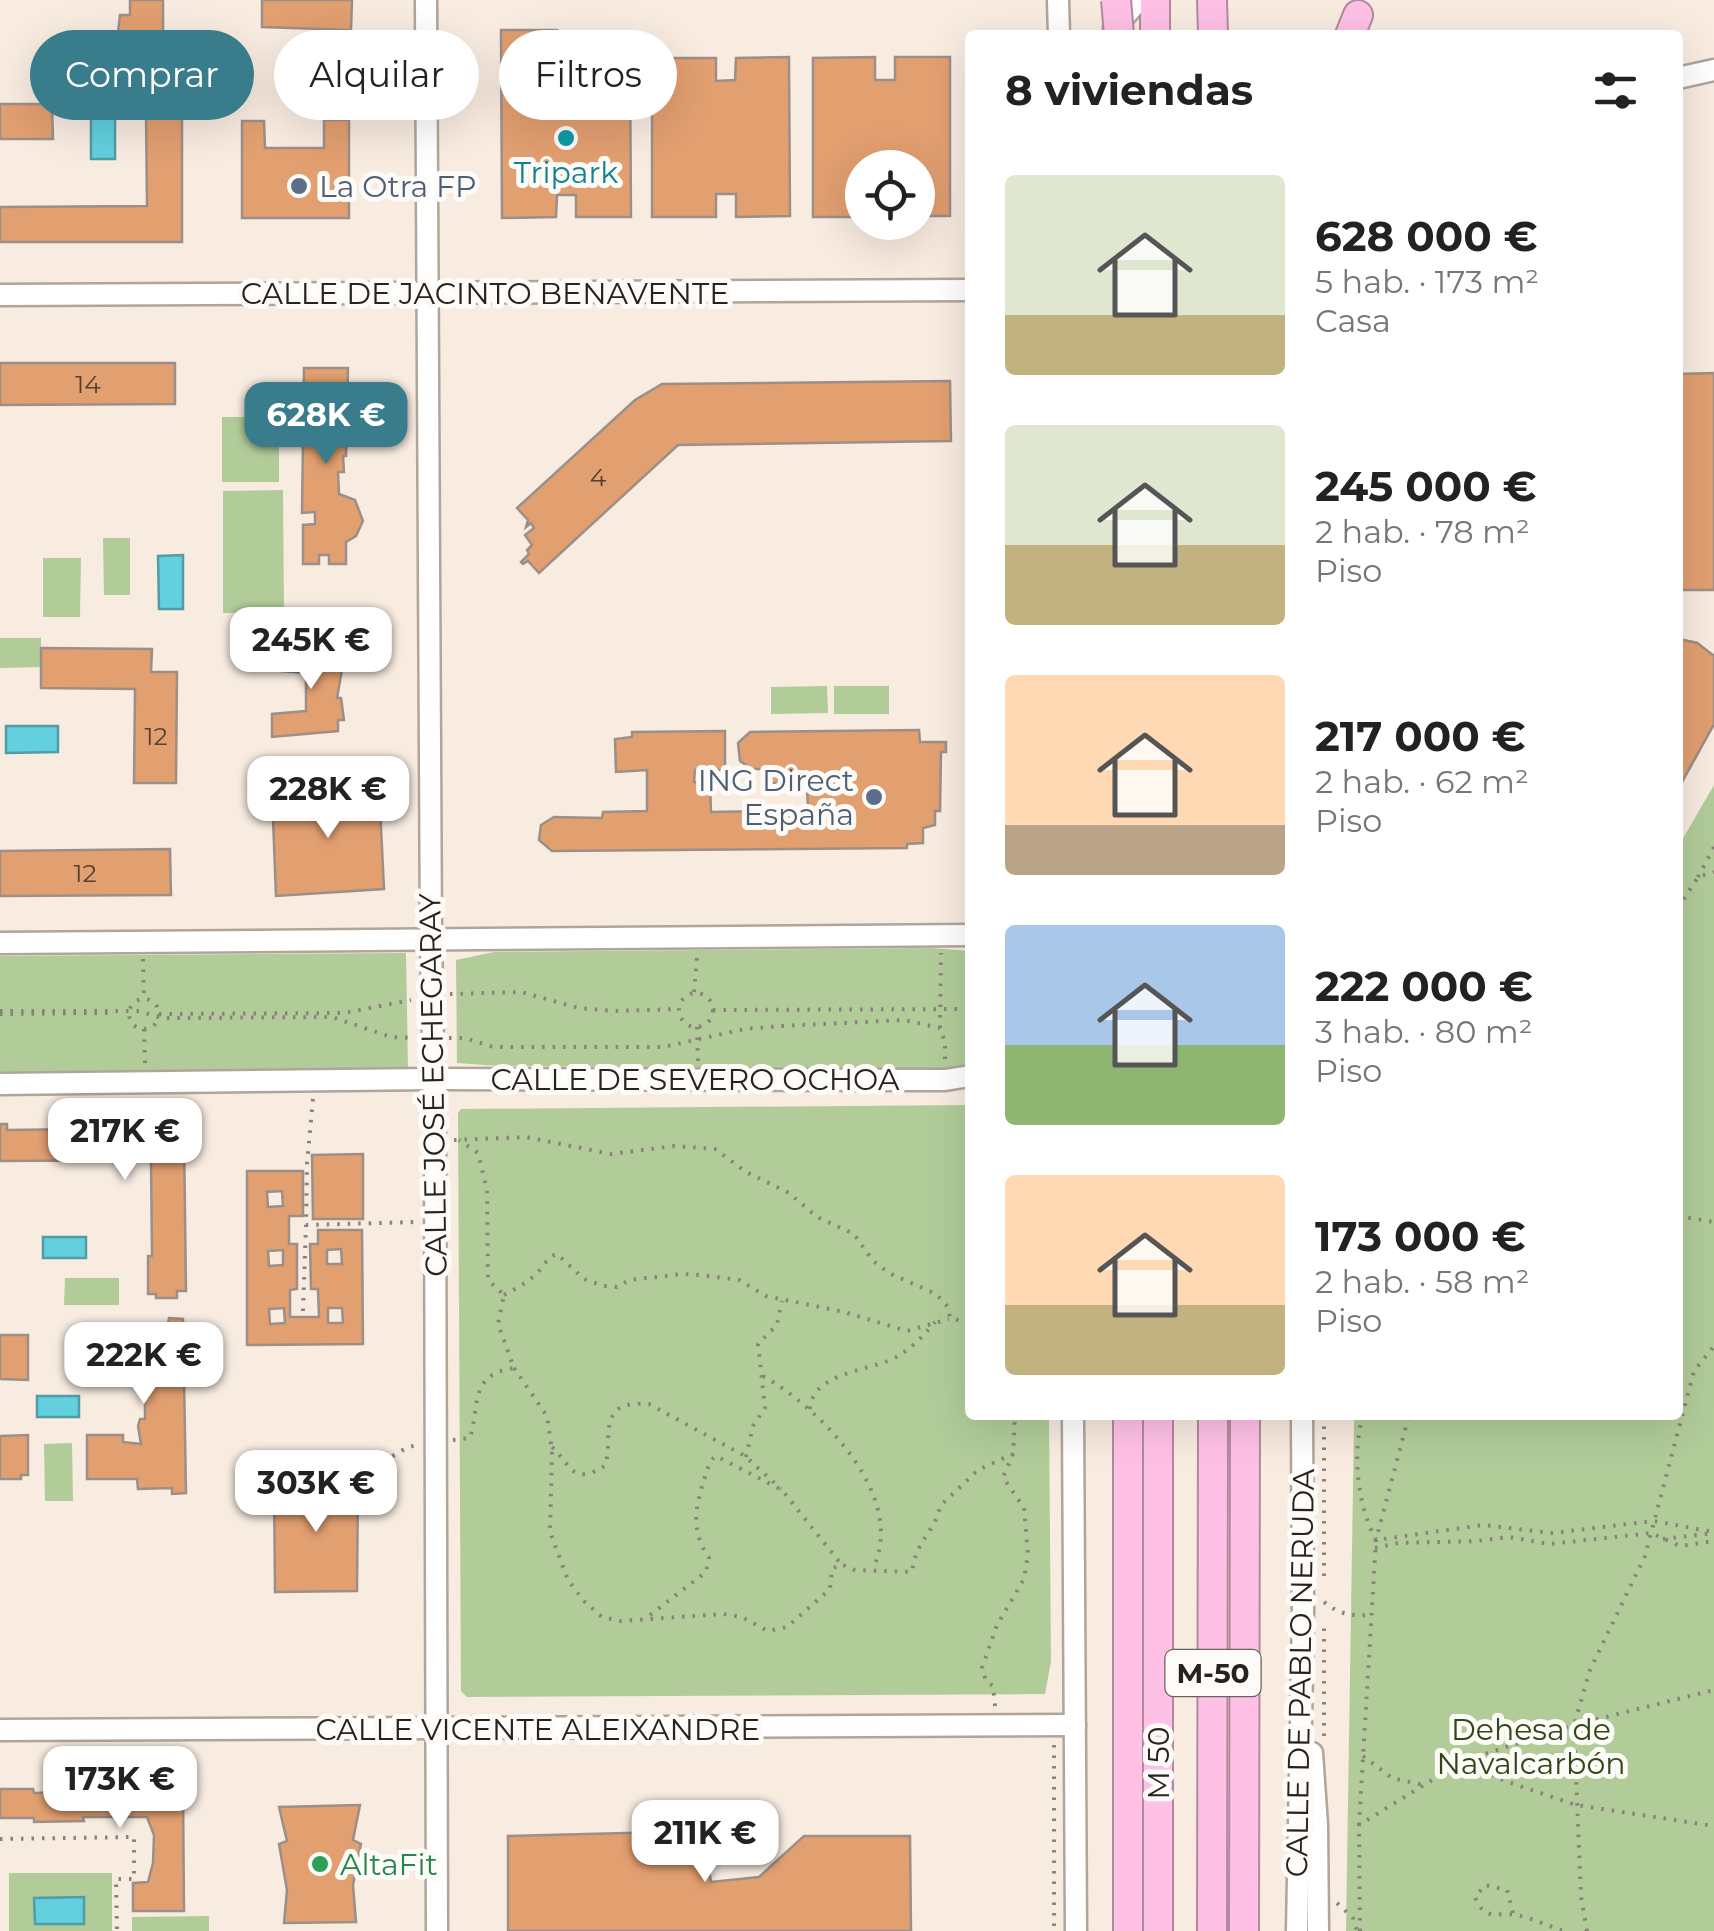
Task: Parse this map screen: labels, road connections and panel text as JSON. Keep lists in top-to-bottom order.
{
  "streets": {
    "highway": ["M-50", "M 50"],
    "street": [
      "CALLE DE JACINTO BENAVENTE",
      "CALLE DE SEVERO OCHOA",
      "CALLE JOSÉ ECHEGARAY",
      "CALLE DE PABLO NERUDA",
      "CALLE VICENTE ALEIXANDRE"
    ]
  },
  "crossings": [
    ["CALLE DE JACINTO BENAVENTE", "CALLE JOSÉ ECHEGARAY"],
    ["CALLE DE SEVERO OCHOA", "CALLE JOSÉ ECHEGARAY"],
    ["CALLE JOSÉ ECHEGARAY", "CALLE VICENTE ALEIXANDRE"]
  ],
  "parks": ["Dehesa de Navalcarbón"],
  "places": [
    "Tripark",
    "La Otra FP",
    "ING Direct España",
    "AltaFit"
  ],
  "house_numbers": [
    "14",
    "4",
    "12",
    "12"
  ],
  "page": {
    "chip": ["Comprar", "Alquilar", "Filtros"],
    "heading": "8 viviendas",
    "list": [
      {
        "name": "628 000 €",
        "note": "5 hab. · 173 m² · Casa"
      },
      {
        "name": "245 000 €",
        "note": "2 hab. · 78 m² · Piso"
      },
      {
        "name": "217 000 €",
        "note": "2 hab. · 62 m² · Piso"
      },
      {
        "name": "222 000 €",
        "note": "3 hab. · 80 m² · Piso"
      },
      {
        "name": "173 000 €",
        "note": "2 hab. · 58 m² · Piso"
      }
    ],
    "price": [
      "628K €",
      "245K €",
      "228K €",
      "217K €",
      "222K €",
      "303K €",
      "173K €",
      "211K €"
    ]
  }
}
